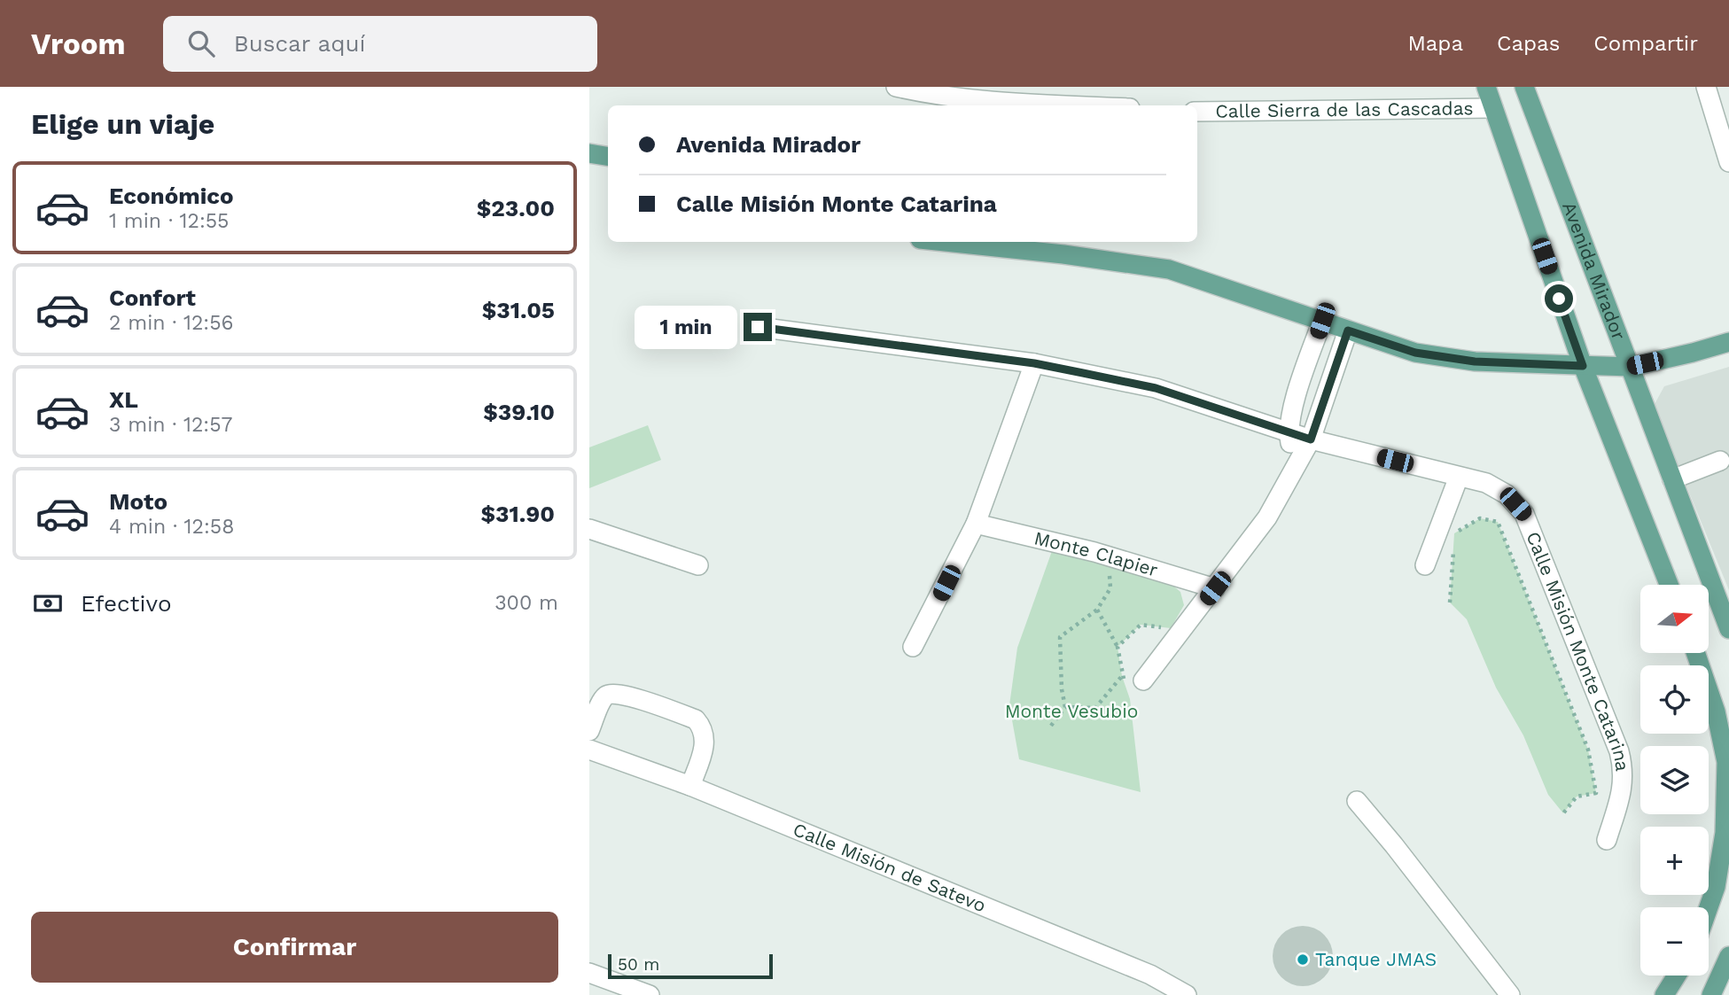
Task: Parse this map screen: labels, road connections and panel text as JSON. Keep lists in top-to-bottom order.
{
  "streets": {
    "main road": ["Avenida Mirador"],
    "street": [
      "Calle Sierra de las Cascadas",
      "Monte Clapier",
      "Calle Misión Monte Catarina",
      "Calle Misión de Satevo"
    ]
  },
  "parks": ["Monte Vesubio"],
  "places": ["Tanque JMAS"],
  "scale_bar": "50 m",
  "north": "right",
  "page": {
    "header": "Vroom",
    "search": "Buscar aquí",
    "nav": ["Mapa", "Capas", "Compartir"],
    "heading": "Elige un viaje",
    "banner": ["Avenida Mirador", "Calle Misión Monte Catarina"],
    "list": [
      {
        "name": "Económico",
        "note": "1 min · 12:55",
        "value": "$23.00"
      },
      {
        "name": "Confort",
        "note": "2 min · 12:56",
        "value": "$31.05"
      },
      {
        "name": "XL",
        "note": "3 min · 12:57",
        "value": "$39.10"
      },
      {
        "name": "Moto",
        "note": "4 min · 12:58",
        "value": "$31.90"
      }
    ],
    "bubble": "1 min",
    "pay": ["Efectivo", "300 m"],
    "map_buttons": ["+", "−"],
    "buttons": "Confirmar",
    "scale": "50 m"
  }
}
